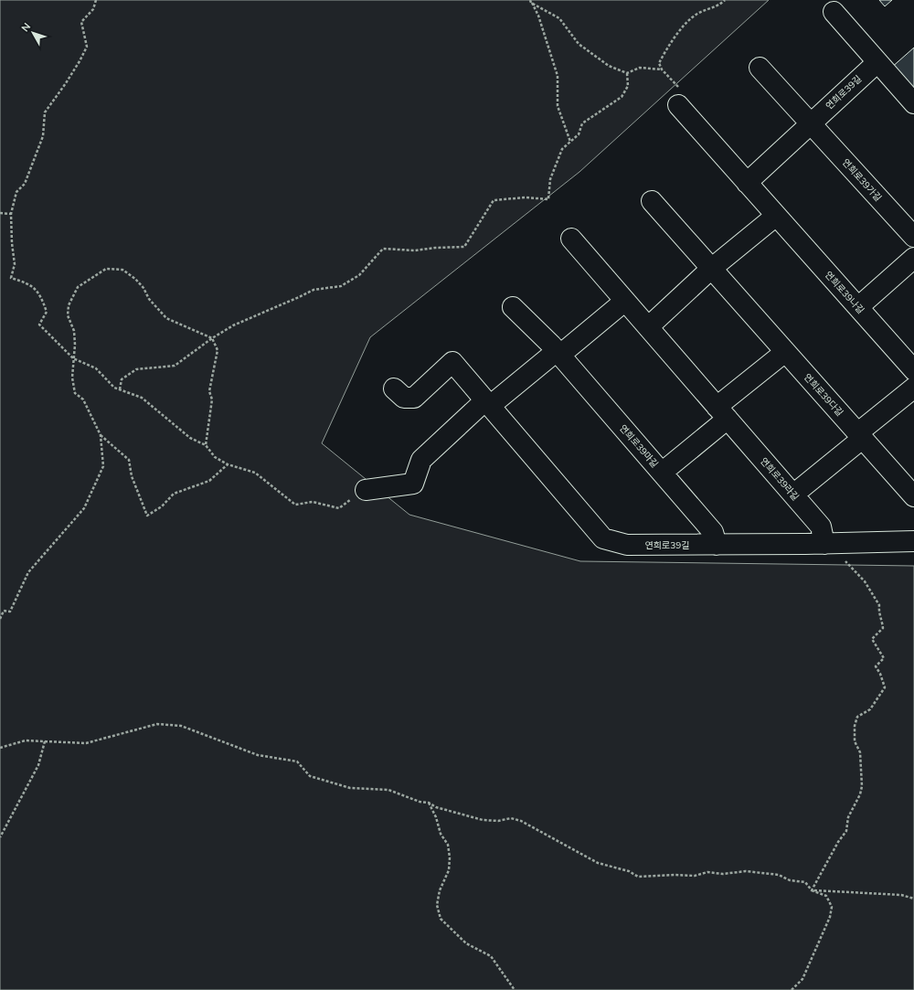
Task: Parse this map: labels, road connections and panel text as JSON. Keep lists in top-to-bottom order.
{
  "streets": {
    "street": [
      "연희로39길",
      "연희로39가길",
      "연희로39나길",
      "연희로39다길",
      "연희로39마길",
      "연희로39라길"
    ]
  },
  "crossings": [
    ["연희로39길", "연희로39가길"],
    ["연희로39길", "연희로39마길"],
    ["연희로39길", "연희로39라길"]
  ],
  "north": "top left"
}
